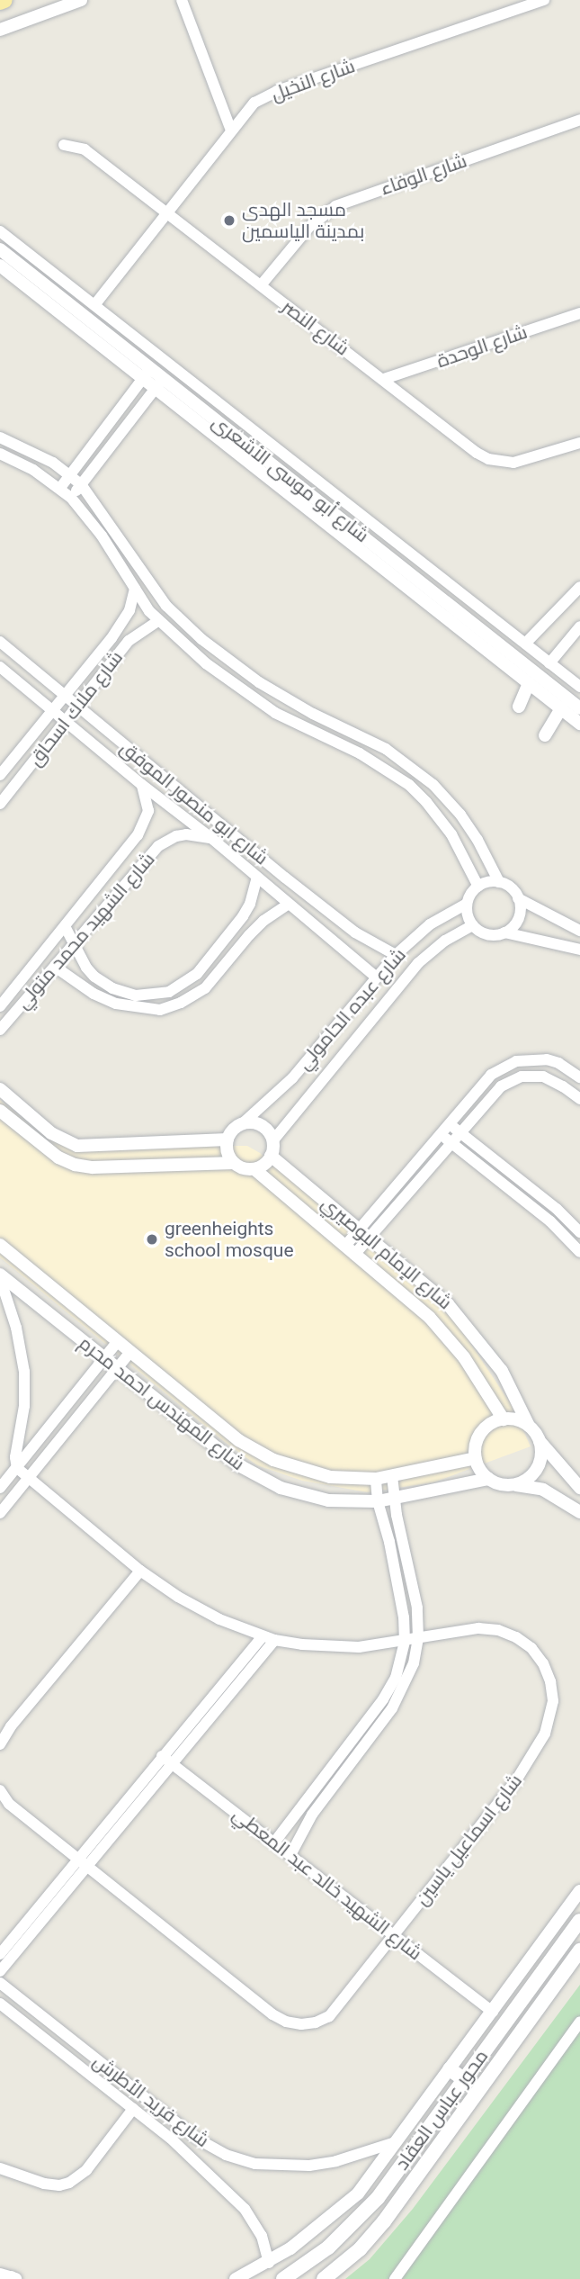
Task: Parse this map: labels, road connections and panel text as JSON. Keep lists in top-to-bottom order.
{
  "streets": {
    "main road": ["محور عباس العقاد"],
    "street": [
      "شارع النخيل",
      "شارع الوفاء",
      "شارع النصر",
      "شارع الوحدة",
      "شارع أبو موسى الأشعرى",
      "شارع ملاك اسحاق",
      "شارع ابو منصور الموفق",
      "شارع الشهيد محمد متولي",
      "شارع عبده الحامولي",
      "شارع الإمام البوصيري",
      "شارع المهندس احمد محرم",
      "شارع اسماعيل ياسين",
      "شارع الشهيد خالد عبد المعطي",
      "شارع فريد الأطرش"
    ]
  },
  "crossings": [
    ["شارع النخيل", "شارع النصر"],
    ["شارع الوفاء", "شارع النصر"],
    ["شارع النصر", "شارع الوحدة"],
    ["شارع ملاك اسحاق", "شارع ابو منصور الموفق"],
    ["شارع ابو منصور الموفق", "شارع الشهيد محمد متولي"],
    ["شارع ابو منصور الموفق", "شارع عبده الحامولي"],
    ["شارع عبده الحامولي", "شارع الإمام البوصيري"],
    ["شارع الإمام البوصيري", "شارع المهندس احمد محرم"],
    ["شارع اسماعيل ياسين", "شارع الشهيد خالد عبد المعطي"]
  ],
  "places": ["مسجد الهدى بمدينة الياسمين", "greenheights school mosque"]
}
